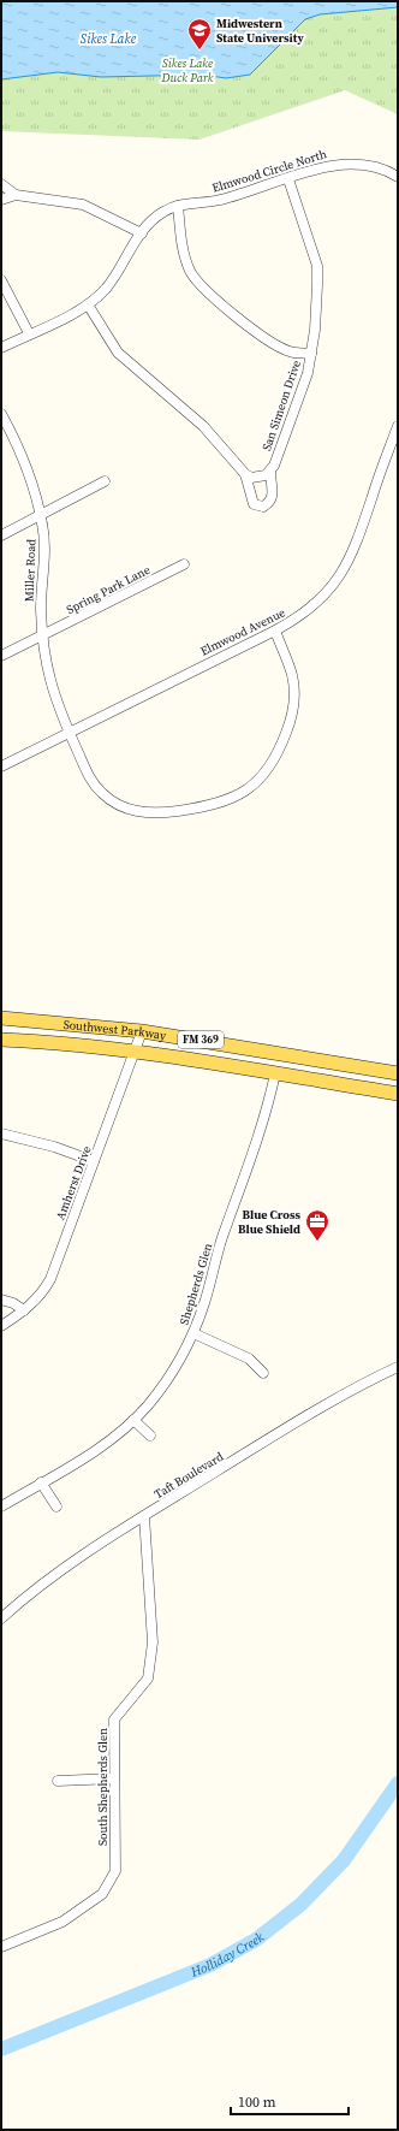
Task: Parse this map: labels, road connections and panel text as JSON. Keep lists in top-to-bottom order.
{
  "streets": {
    "main road": ["Southwest Parkway", "FM 369"],
    "street": [
      "Elmwood Circle North",
      "San Simeon Drive",
      "Miller Road",
      "Spring Park Lane",
      "Elmwood Avenue",
      "Amherst Drive",
      "Shepherds Glen",
      "Taft Boulevard",
      "South Shepherds Glen"
    ]
  },
  "crossings": [
    ["Elmwood Circle North", "San Simeon Drive"],
    ["Miller Road", "Spring Park Lane"],
    ["Miller Road", "Elmwood Avenue"],
    ["Southwest Parkway", "Amherst Drive"],
    ["Southwest Parkway", "Shepherds Glen"],
    ["Taft Boulevard", "South Shepherds Glen"]
  ],
  "water": ["Sikes Lake", "Holliday Creek"],
  "parks": ["Sikes Lake Duck Park"],
  "places": {
    "school or university": ["Midwestern State University"],
    "office": ["Blue Cross Blue Shield"]
  },
  "scale_bar": "100 m"
}
